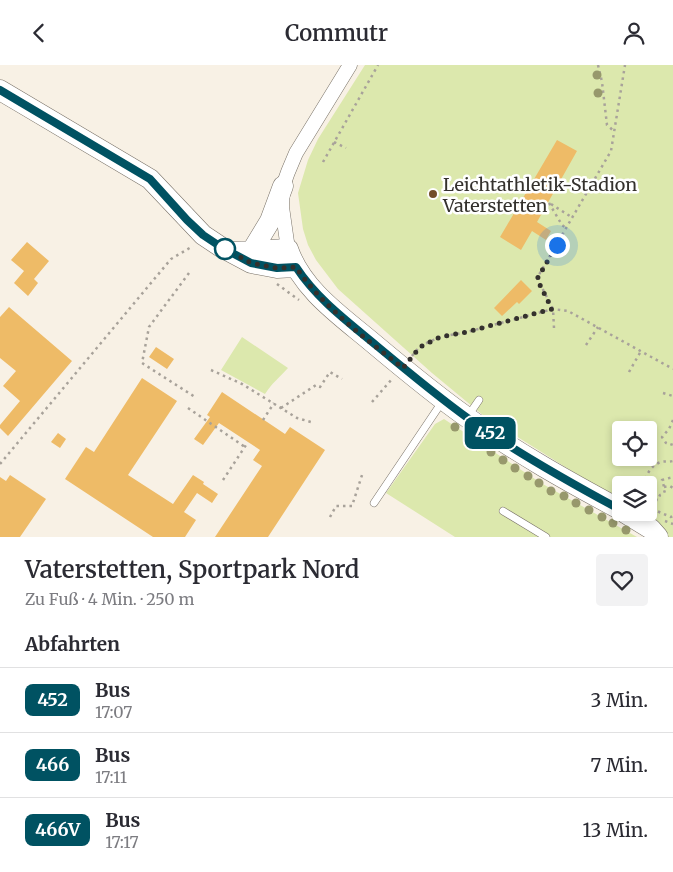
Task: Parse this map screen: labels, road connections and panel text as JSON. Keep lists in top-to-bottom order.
{
  "places": ["Leichtathletik-Stadion Vaterstetten"],
  "lines": ["bus line 452"],
  "page": {
    "header": "Commutr",
    "on_map": "452",
    "heading": [
      ["Vaterstetten, Sportpark Nord", "Zu Fuß · 4 Min. · 250 m"],
      "Abfahrten"
    ],
    "list": [
      {
        "mark": "452",
        "name": "Bus",
        "note": "17:07",
        "value": "3 Min."
      },
      {
        "mark": "466",
        "name": "Bus",
        "note": "17:11",
        "value": "7 Min."
      },
      {
        "mark": "466V",
        "name": "Bus",
        "note": "17:17",
        "value": "13 Min."
      }
    ]
  }
}
